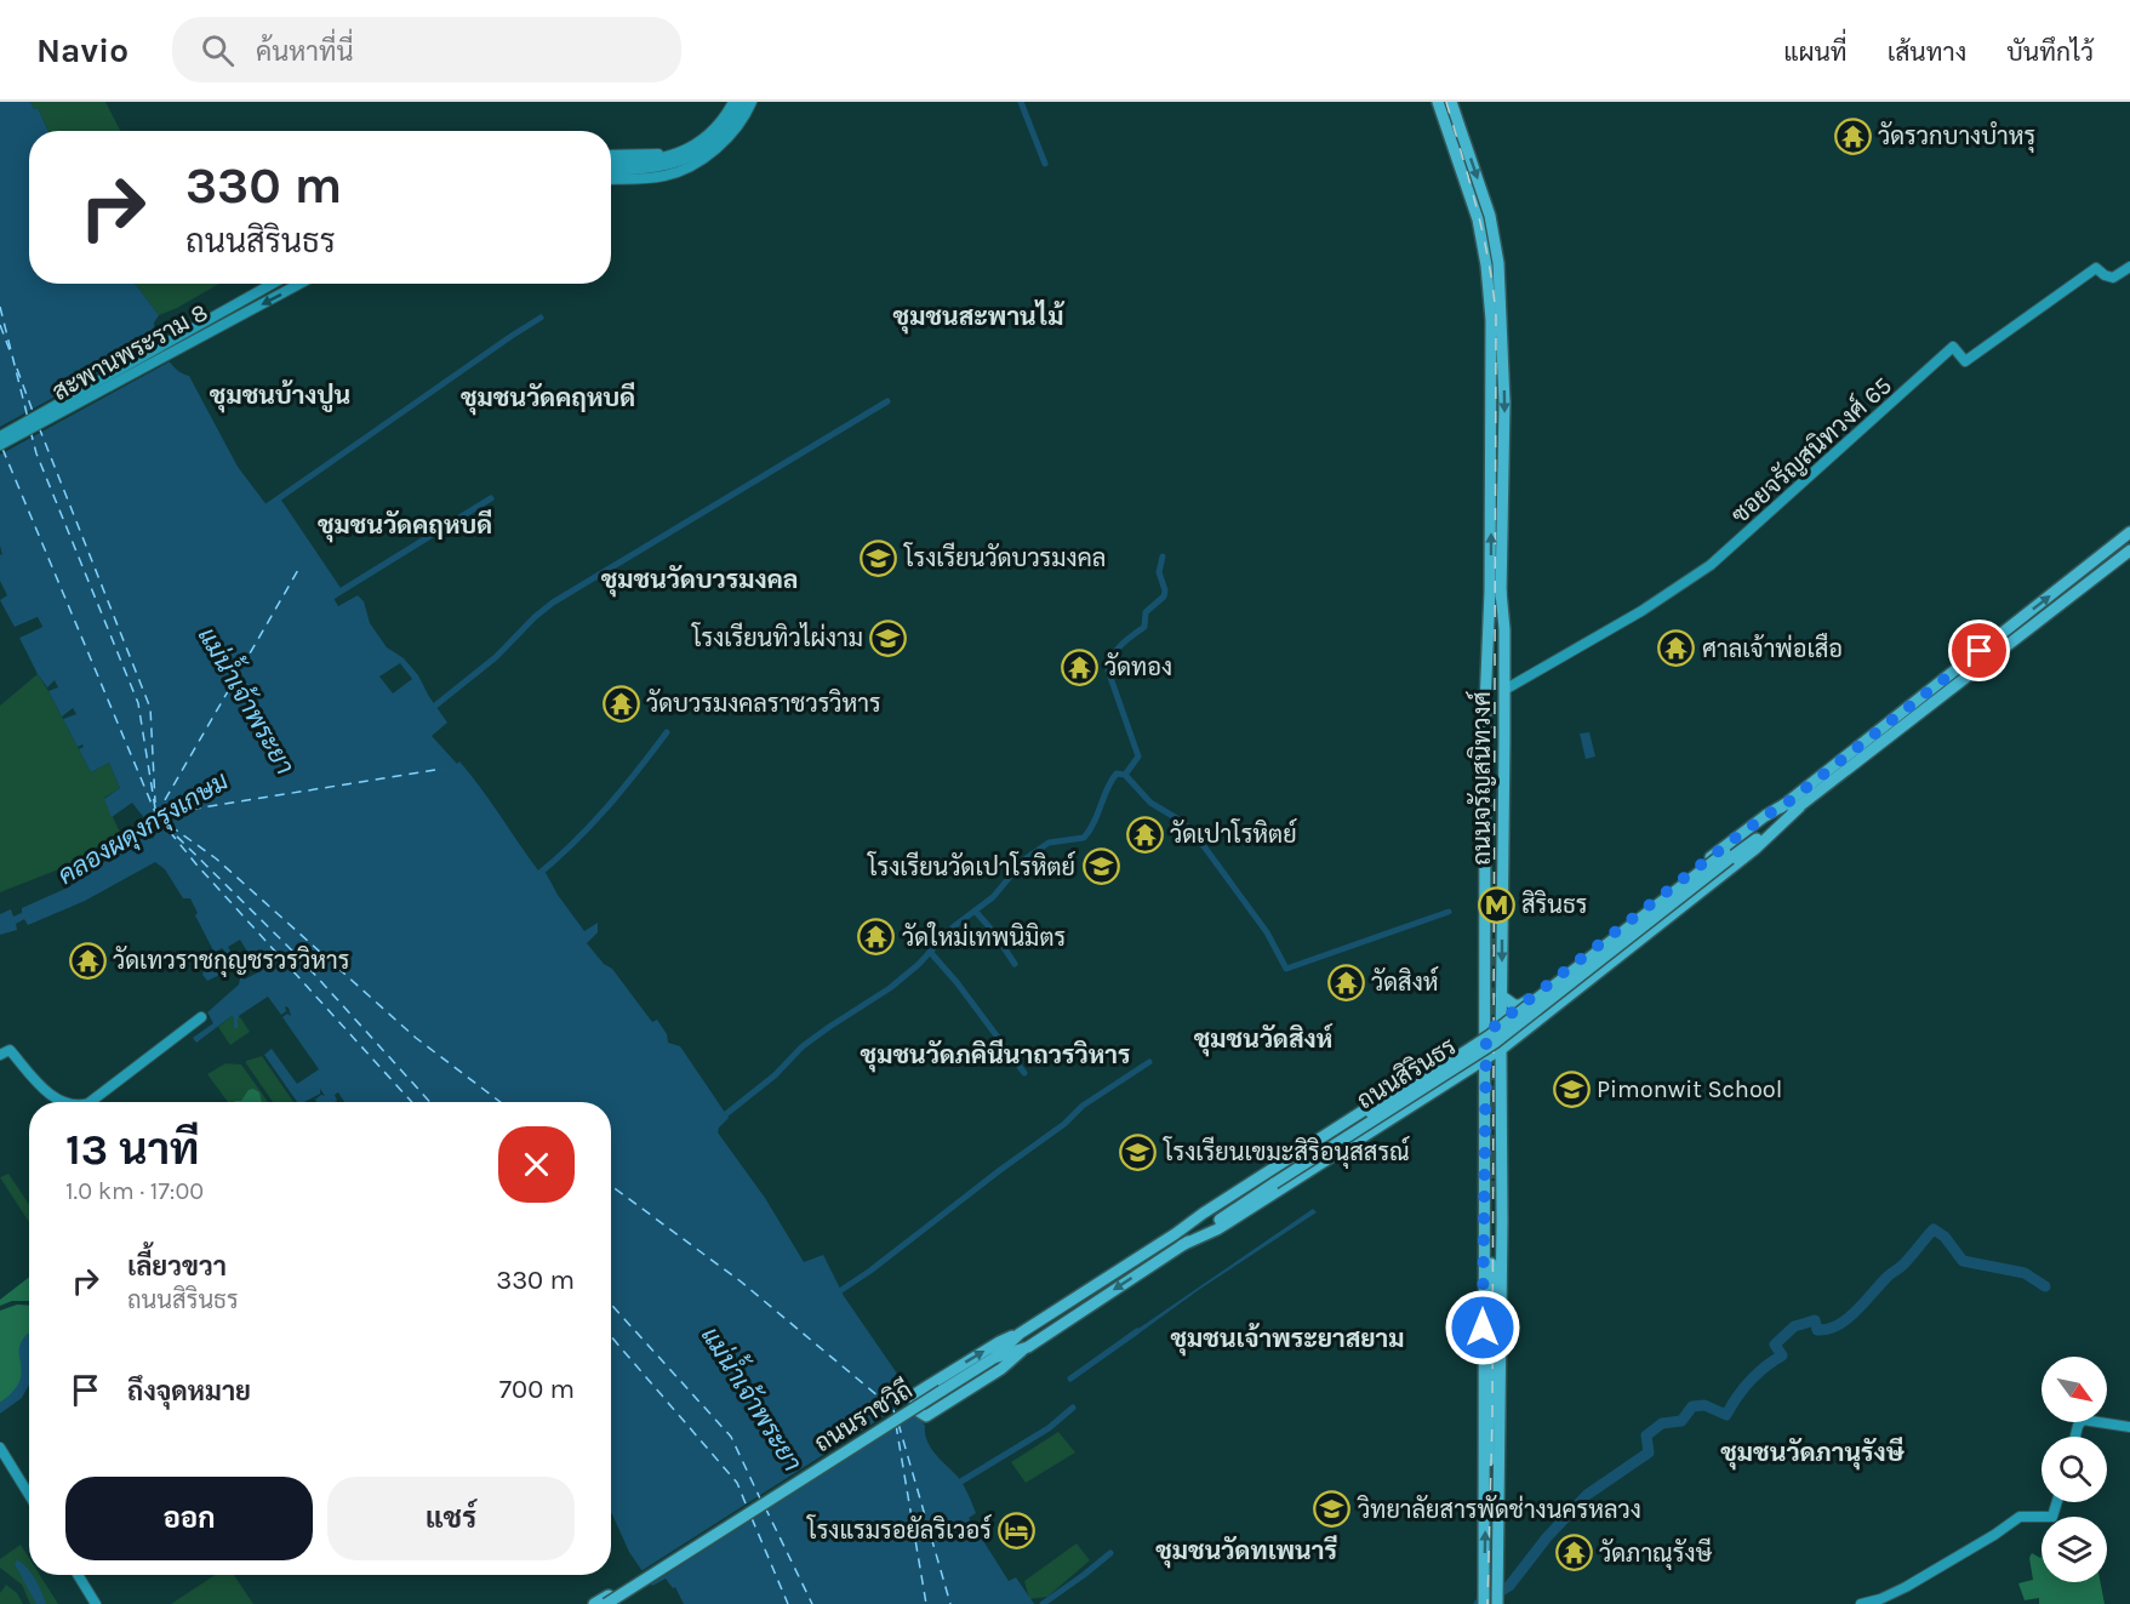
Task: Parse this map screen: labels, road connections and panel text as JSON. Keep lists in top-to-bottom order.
{
  "streets": {
    "main road": ["ถนนจรัญสนิทวงศ์", "ถนนสิรินธร", "ถนนราชวิถี"],
    "street": ["สะพานพระราม 8", "ซอยจรัญสนิทวงศ์ 65"]
  },
  "crossings": [
    ["ซอยจรัญสนิทวงศ์ 65", "ถนนจรัญสนิทวงศ์"],
    ["ถนนจรัญสนิทวงศ์", "ถนนสิรินธร"],
    ["ถนนจรัญสนิทวงศ์", "ถนนราชวิถี"],
    ["ถนนสิรินธร", "ถนนราชวิถี"]
  ],
  "districts": [
    "ชุมชนสะพานไม้",
    "ชุมชนบ้างปูน",
    "ชุมชนวัดคฤหบดี",
    "ชุมชนวัดคฤหบดี",
    "ชุมชนวัดบวรมงคล",
    "ชุมชนวัดสิงห์",
    "ชุมชนวัดภคินีนาถวรวิหาร",
    "ชุมชนเจ้าพระยาสยาม",
    "ชุมชนวัดภานุรังษี",
    "ชุมชนวัดทเพนารี"
  ],
  "water": ["แม่น้ำเจ้าพระยา", "คลองผดุงกรุงเกษม"],
  "places": {
    "temple": [
      "วัดรวกบางบำหรุ",
      "ศาลเจ้าพ่อเสือ",
      "วัดทอง",
      "วัดบวรมงคลราชวรวิหาร",
      "วัดเปาโรหิตย์",
      "วัดใหม่เทพนิมิตร",
      "วัดเทวราชกุญชรวรวิหาร",
      "วัดสิงห์",
      "วัดภาณุรังษี"
    ],
    "school or university": [
      "โรงเรียนวัดบวรมงคล",
      "โรงเรียนทิวไผ่งาม",
      "โรงเรียนวัดเปาโรหิตย์",
      "Pimonwit School",
      "โรงเรียนเขมะสิริอนุสสรณ์",
      "วิทยาลัยสารพัดช่างนครหลวง"
    ],
    "metro station": ["สิรินธร"],
    "hotel": ["โรงแรมรอยัลริเวอร์"]
  },
  "north": "bottom right",
  "page": {
    "header": "Navio",
    "search": "ค้นหาที่นี่",
    "nav": ["แผนที่", "เส้นทาง", "บันทึกไว้"],
    "turn": ["330 m", "ถนนสิรินธร"],
    "heading": ["13 นาที", "1.0 km · 17:00"],
    "list": [
      {
        "name": "เลี้ยวขวา",
        "note": "ถนนสิรินธร",
        "value": "330 m"
      },
      {
        "name": "ถึงจุดหมาย",
        "value": "700 m"
      }
    ],
    "buttons": ["ออก", "แชร์"]
  }
}
